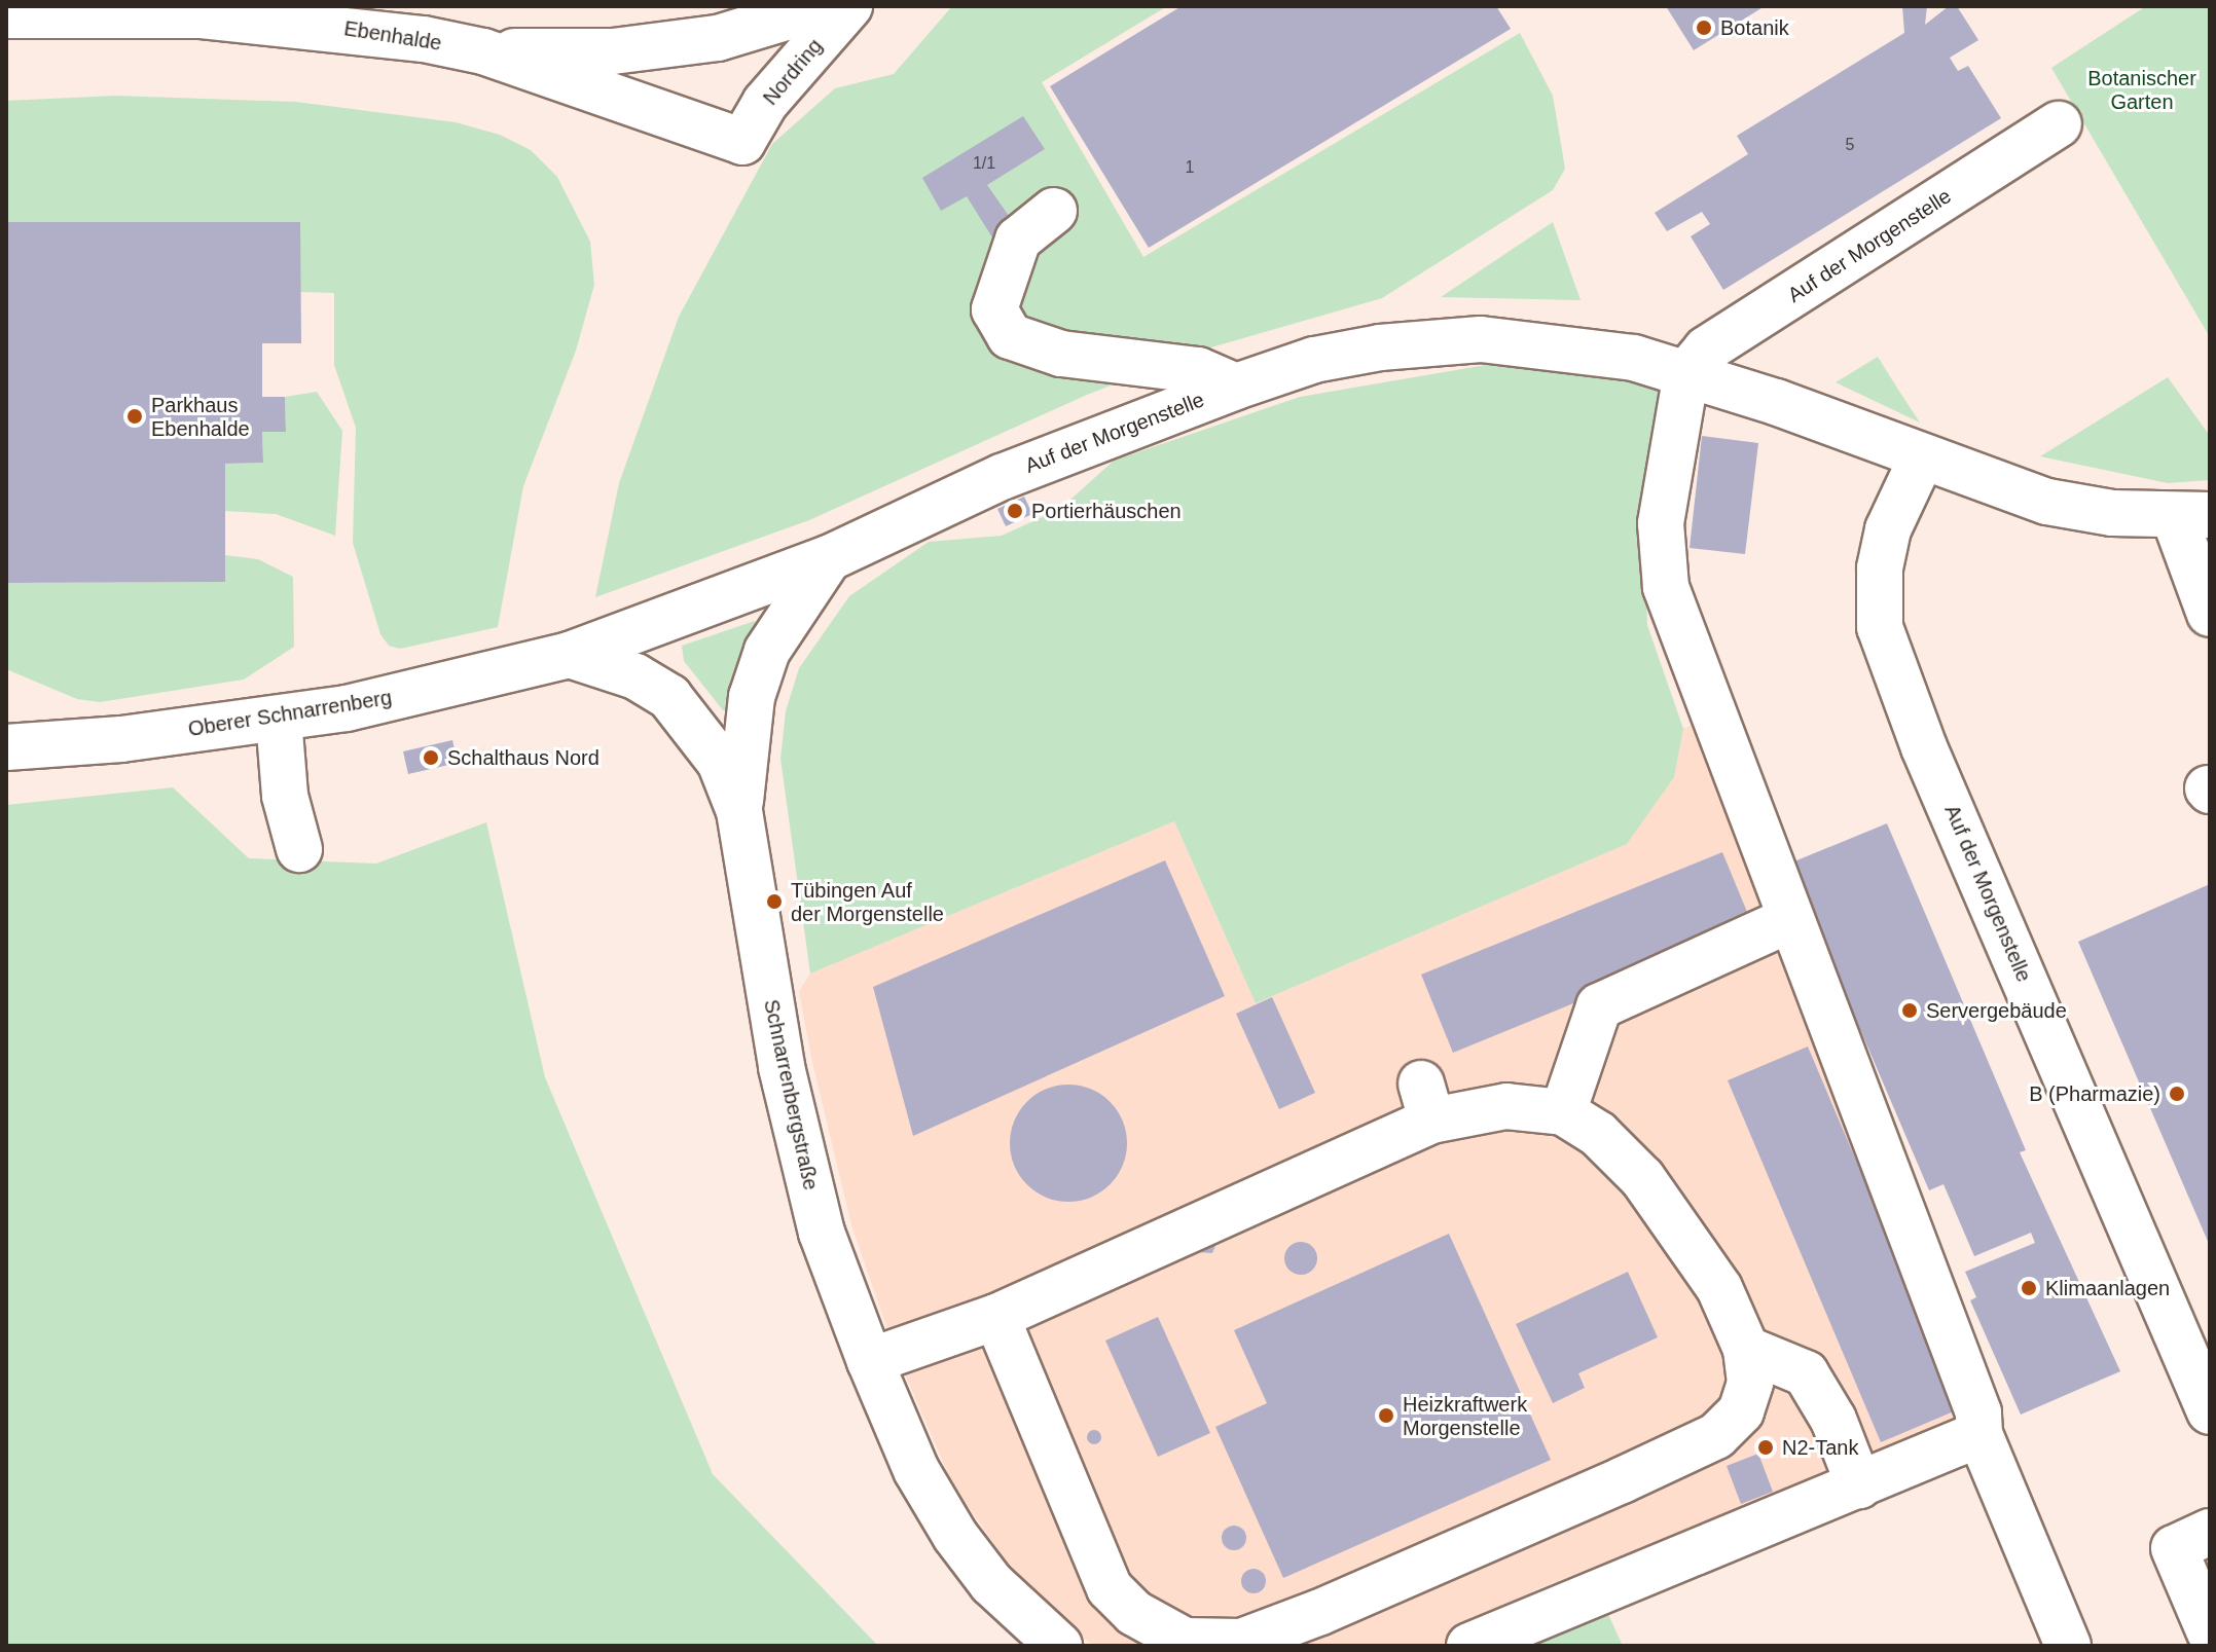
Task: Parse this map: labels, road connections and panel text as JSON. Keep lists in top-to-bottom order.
{
  "streets": {
    "street": [
      "Ebenhalde",
      "Nordring",
      "Auf der Morgenstelle",
      "Oberer Schnarrenberg",
      "Schnarrenbergstraße"
    ]
  },
  "crossings": [
    ["Ebenhalde", "Nordring"],
    ["Auf der Morgenstelle", "Oberer Schnarrenberg"],
    ["Auf der Morgenstelle", "Schnarrenbergstraße"],
    ["Oberer Schnarrenberg", "Schnarrenbergstraße"]
  ],
  "parks": ["Botanischer Garten"],
  "places": [
    "Botanik",
    "Parkhaus Ebenhalde",
    "Portierhäuschen",
    "Schalthaus Nord",
    "Tübingen Auf der Morgenstelle",
    "Servergebäude",
    "B (Pharmazie)",
    "Klimaanlagen",
    "Heizkraftwerk Morgenstelle",
    "N2-Tank"
  ],
  "house_numbers": ["5", "1/1", "1"]
}
